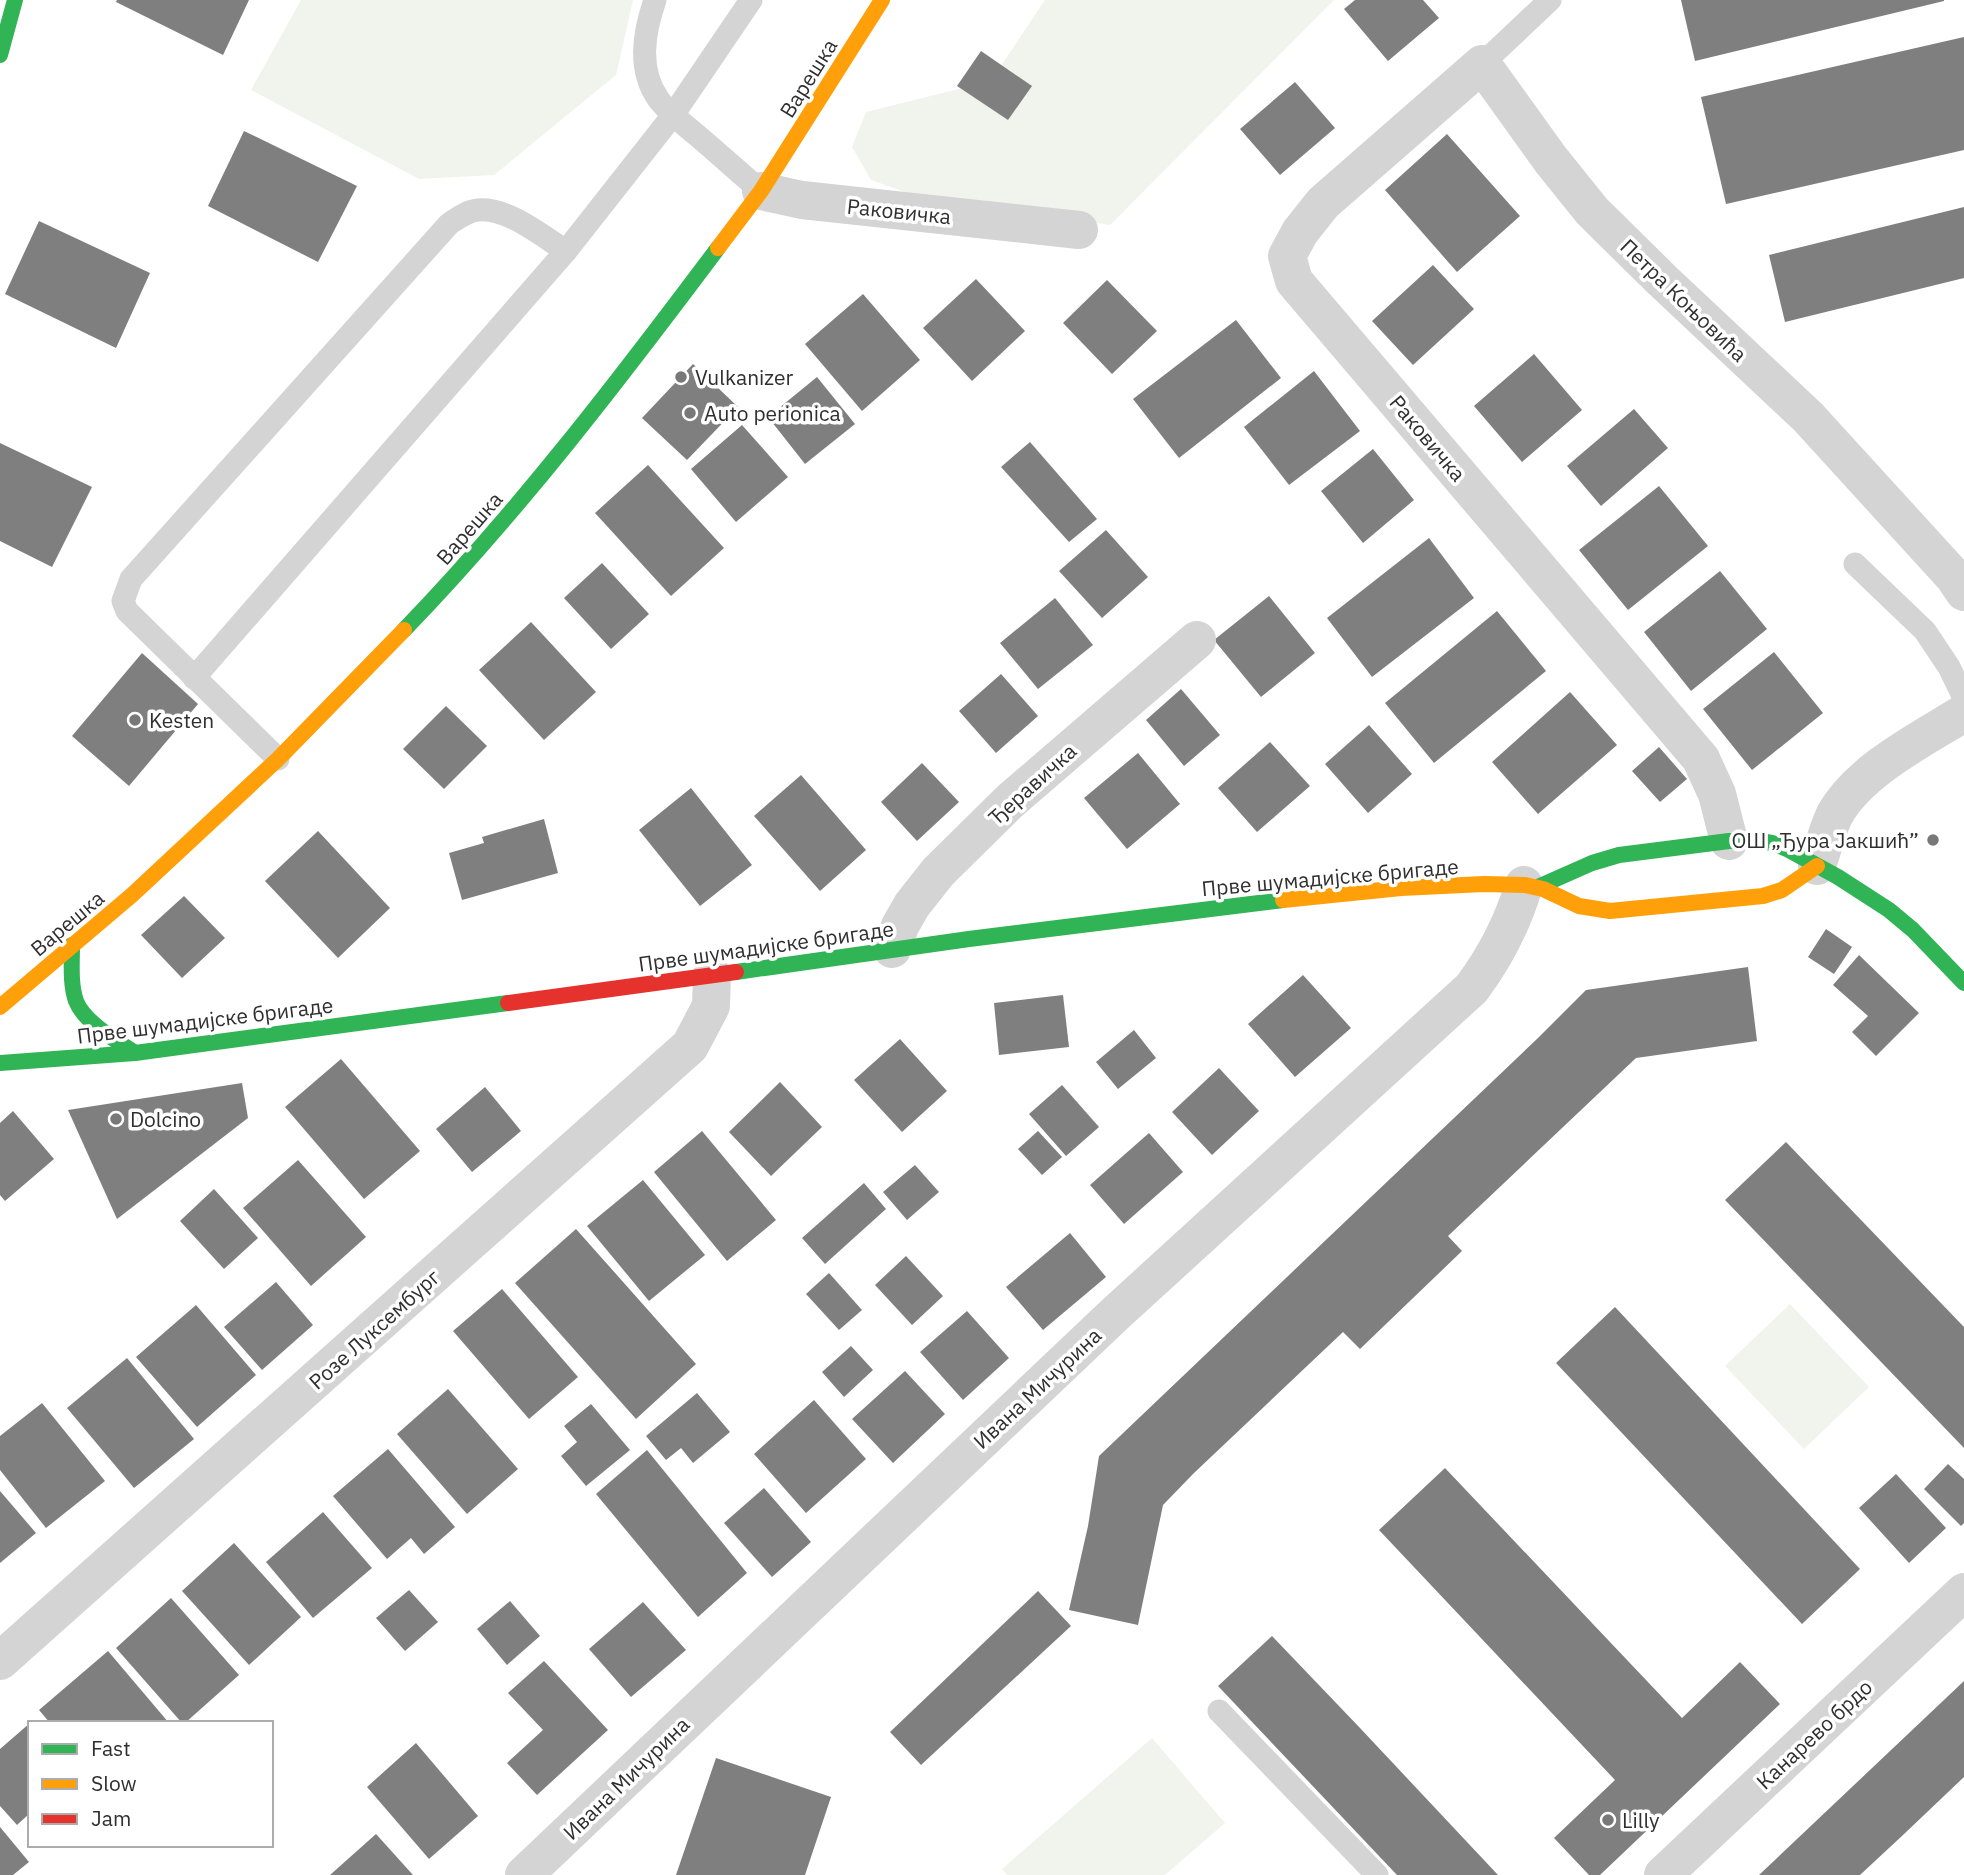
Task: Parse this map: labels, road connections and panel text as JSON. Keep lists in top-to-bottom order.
{
  "streets": {
    "street": [
      "Варешка",
      "Раковичка",
      "Петра Коњовића",
      "Ђеравичка",
      "Прве шумадијске бригаде",
      "Розе Луксембург",
      "Ивана Мичурина",
      "Канарево брдо"
    ]
  },
  "crossings": [
    ["Варешка", "Раковичка"],
    ["Раковичка", "Петра Коњовића"],
    ["Раковичка", "Прве шумадијске бригаде"],
    ["Ђеравичка", "Прве шумадијске бригаде"],
    ["Прве шумадијске бригаде", "Розе Луксембург"],
    ["Прве шумадијске бригаде", "Ивана Мичурина"]
  ],
  "places": [
    "Vulkanizer",
    "Auto perionica",
    "Kesten",
    "ОШ „Ђура Јакшић”",
    "Dolcino",
    "Lilly"
  ],
  "legend": ["Fast", "Slow", "Jam"]
}
